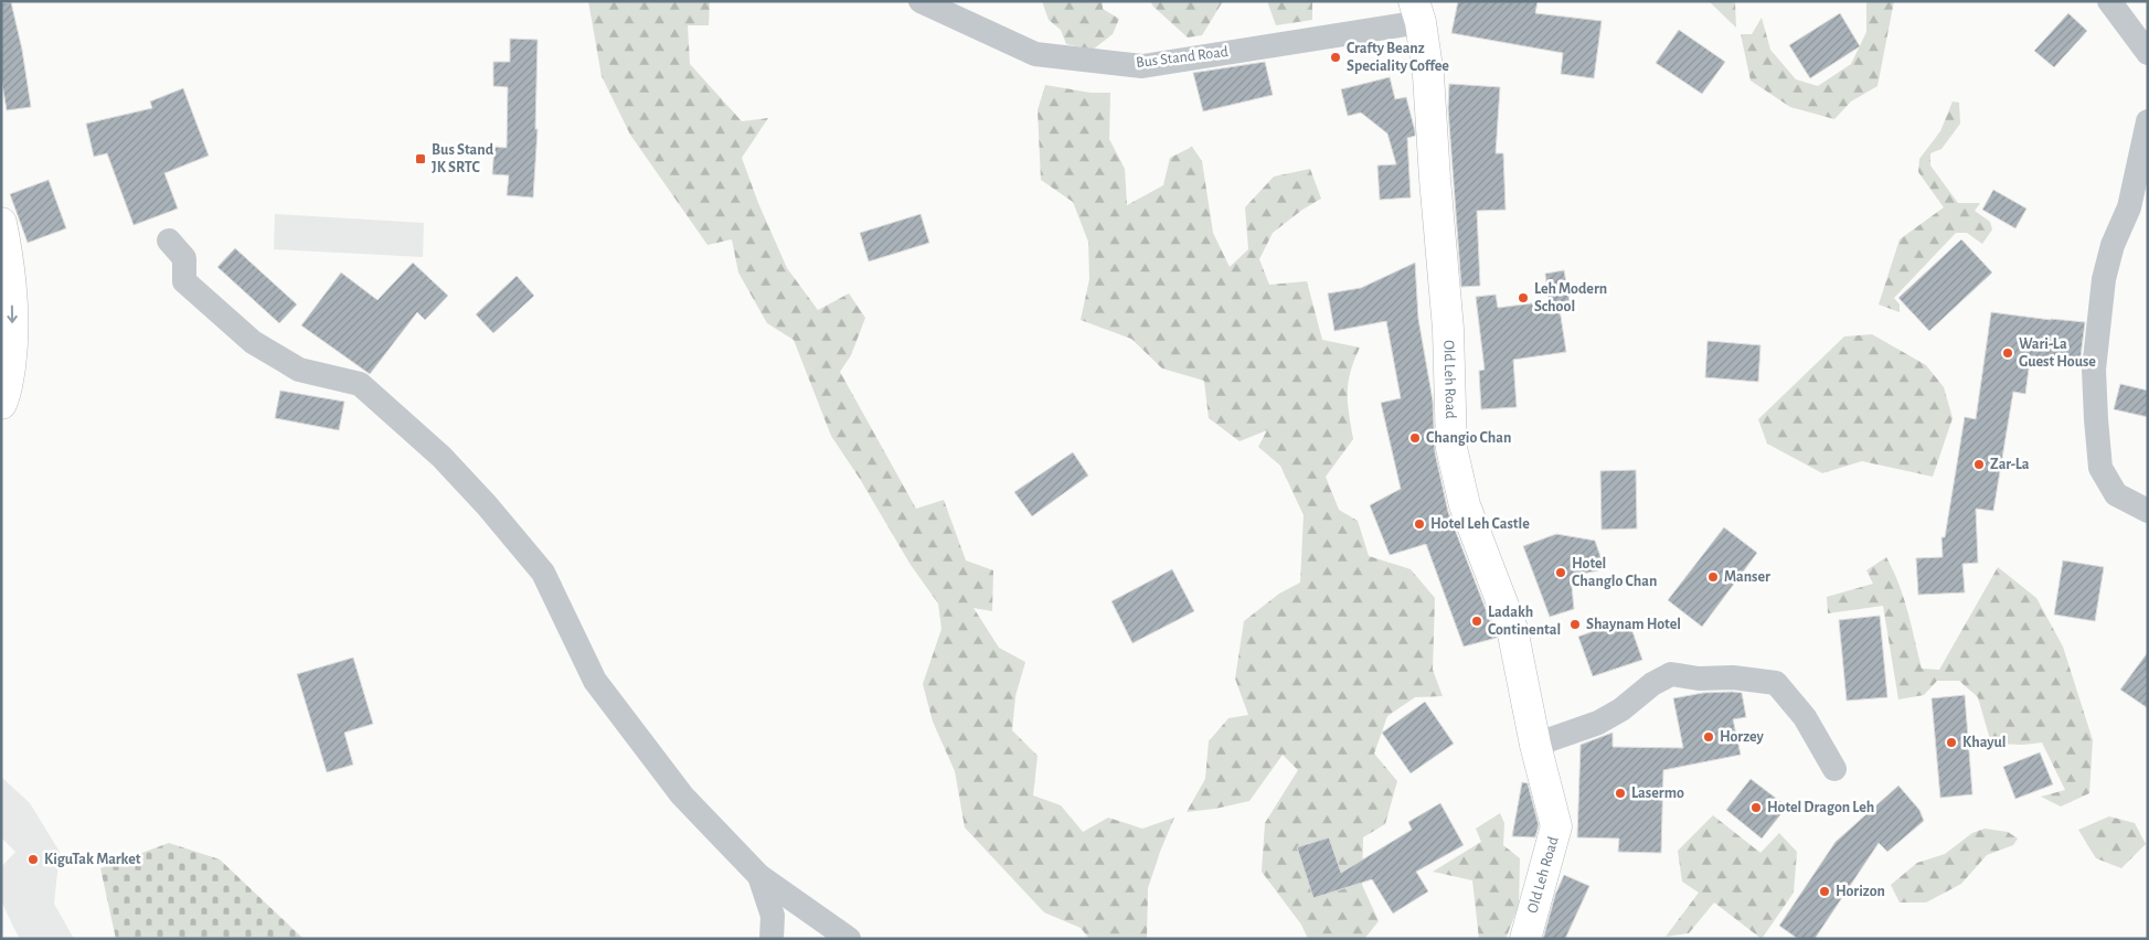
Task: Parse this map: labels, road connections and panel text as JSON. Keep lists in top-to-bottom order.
{
  "streets": {
    "street": ["Bus Stand Road", "Old Leh Road"]
  },
  "crossings": [
    ["Bus Stand Road", "Old Leh Road"]
  ],
  "places": {
    "other": [
      "Crafty Beanz Speciality Coffee",
      "Leh Modern School",
      "Wari-La Guest House",
      "Changio Chan",
      "Zar-La",
      "Hotel Leh Castle",
      "Hotel Changlo Chan",
      "Manser",
      "Ladakh Continental",
      "Shaynam Hotel",
      "Horzey",
      "Khayul",
      "Lasermo",
      "Hotel Dragon Leh",
      "KiguTak Market",
      "Horizon"
    ],
    "transit": ["Bus Stand JK SRTC"]
  }
}
